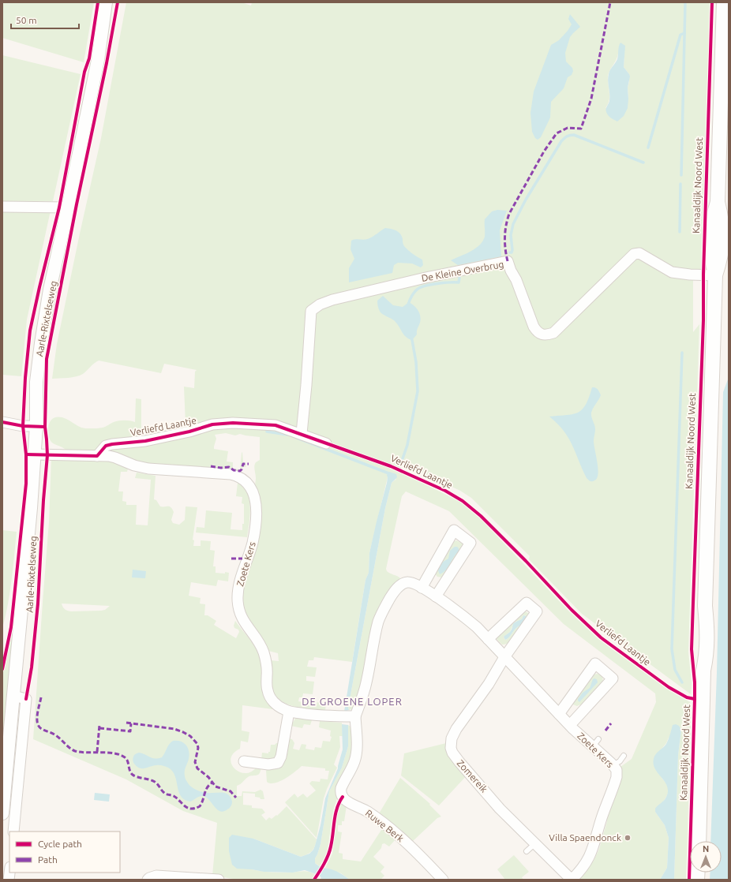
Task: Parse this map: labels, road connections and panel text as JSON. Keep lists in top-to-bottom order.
{
  "streets": {
    "main road": ["Kanaaldijk Noord West"],
    "street": [
      "De Kleine Overbrug",
      "Aarle-Rixtelseweg",
      "Verliefd Laantje",
      "Zoete Kers",
      "Zomereik",
      "Ruwe Berk"
    ]
  },
  "crossings": [
    ["Kanaaldijk Noord West", "De Kleine Overbrug"],
    ["De Kleine Overbrug", "Verliefd Laantje"],
    ["Aarle-Rixtelseweg", "Zoete Kers"],
    ["Verliefd Laantje", "Zoete Kers"],
    ["Zoete Kers", "Zomereik"],
    ["Zoete Kers", "Ruwe Berk"]
  ],
  "districts": ["DE GROENE LOPER"],
  "places": ["Villa Spaendonck"],
  "legend": ["Cycle path", "Path"],
  "scale_bar": "50 m",
  "north": "top"
}
